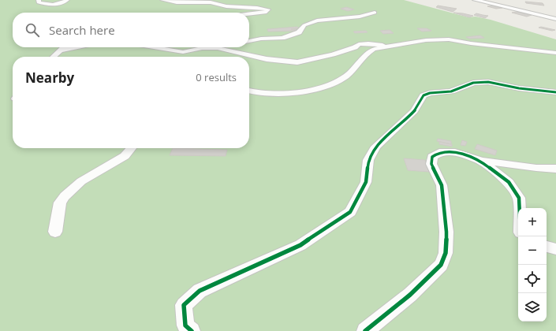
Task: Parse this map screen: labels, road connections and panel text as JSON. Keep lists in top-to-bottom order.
{
  "page": {
    "search": "Search here",
    "heading": ["Nearby", "0 results"],
    "map_buttons": ["+", "−"]
  }
}
